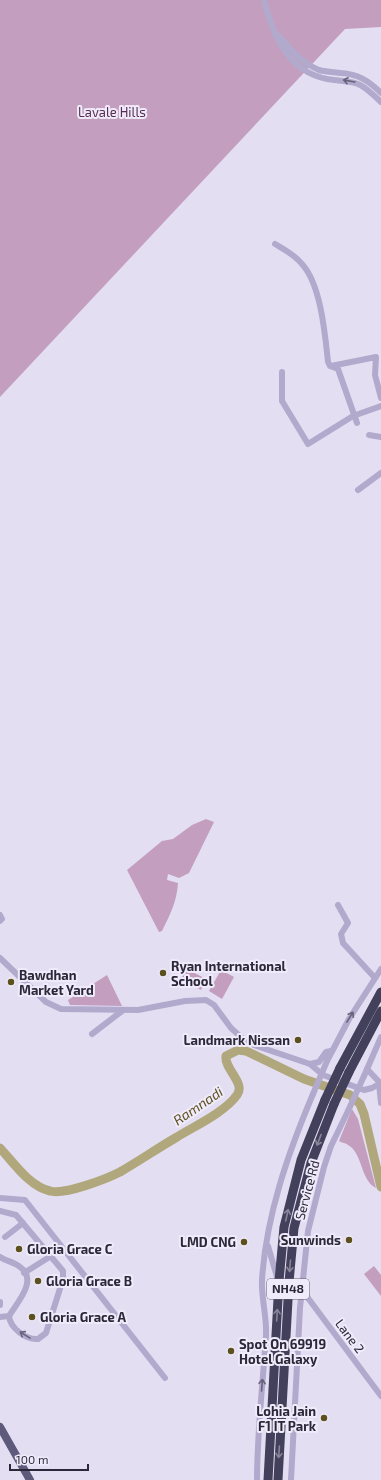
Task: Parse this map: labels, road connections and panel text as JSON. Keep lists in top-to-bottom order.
{
  "streets": {
    "highway": ["NH48"],
    "street": ["Service Rd", "Lane 2"]
  },
  "crossings": [
    ["Service Rd", "Lane 2"]
  ],
  "water": ["Ramnadi"],
  "parks": ["Lavale Hills"],
  "places": [
    "Ryan International School",
    "Bawdhan Market Yard",
    "Landmark Nissan",
    "Sunwinds",
    "LMD CNG",
    "Gloria Grace C",
    "Gloria Grace B",
    "Gloria Grace A",
    "Spot On 69919 Hotel Galaxy",
    "Lohia Jain F1 IT Park"
  ],
  "scale_bar": "100 m"
}
